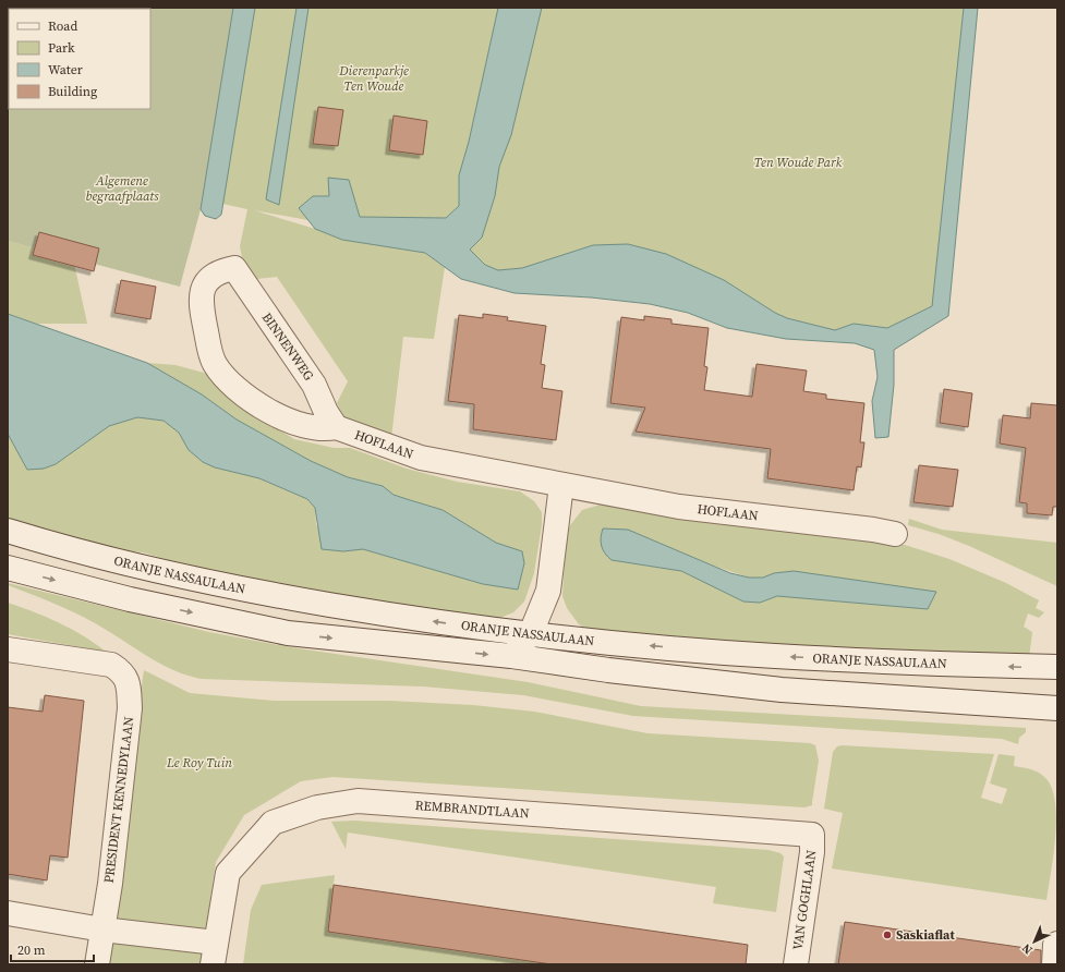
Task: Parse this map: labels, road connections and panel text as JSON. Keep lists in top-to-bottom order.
{
  "streets": {
    "street": [
      "BINNENWEG",
      "HOFLAAN",
      "ORANJE NASSAULAAN",
      "PRESIDENT KENNEDYLAAN",
      "REMBRANDTLAAN",
      "VAN GOGHLAAN"
    ]
  },
  "crossings": [
    ["BINNENWEG", "HOFLAAN"],
    ["REMBRANDTLAAN", "VAN GOGHLAAN"]
  ],
  "parks": [
    "Dierenparkje Ten Woude",
    "Ten Woude Park",
    "Algemene begraafplaats",
    "Le Roy Tuin"
  ],
  "places": ["Saskiaflat"],
  "legend": [
    "Road",
    "Park",
    "Water",
    "Building"
  ],
  "scale_bar": "20 m",
  "north": "bottom left"
}
